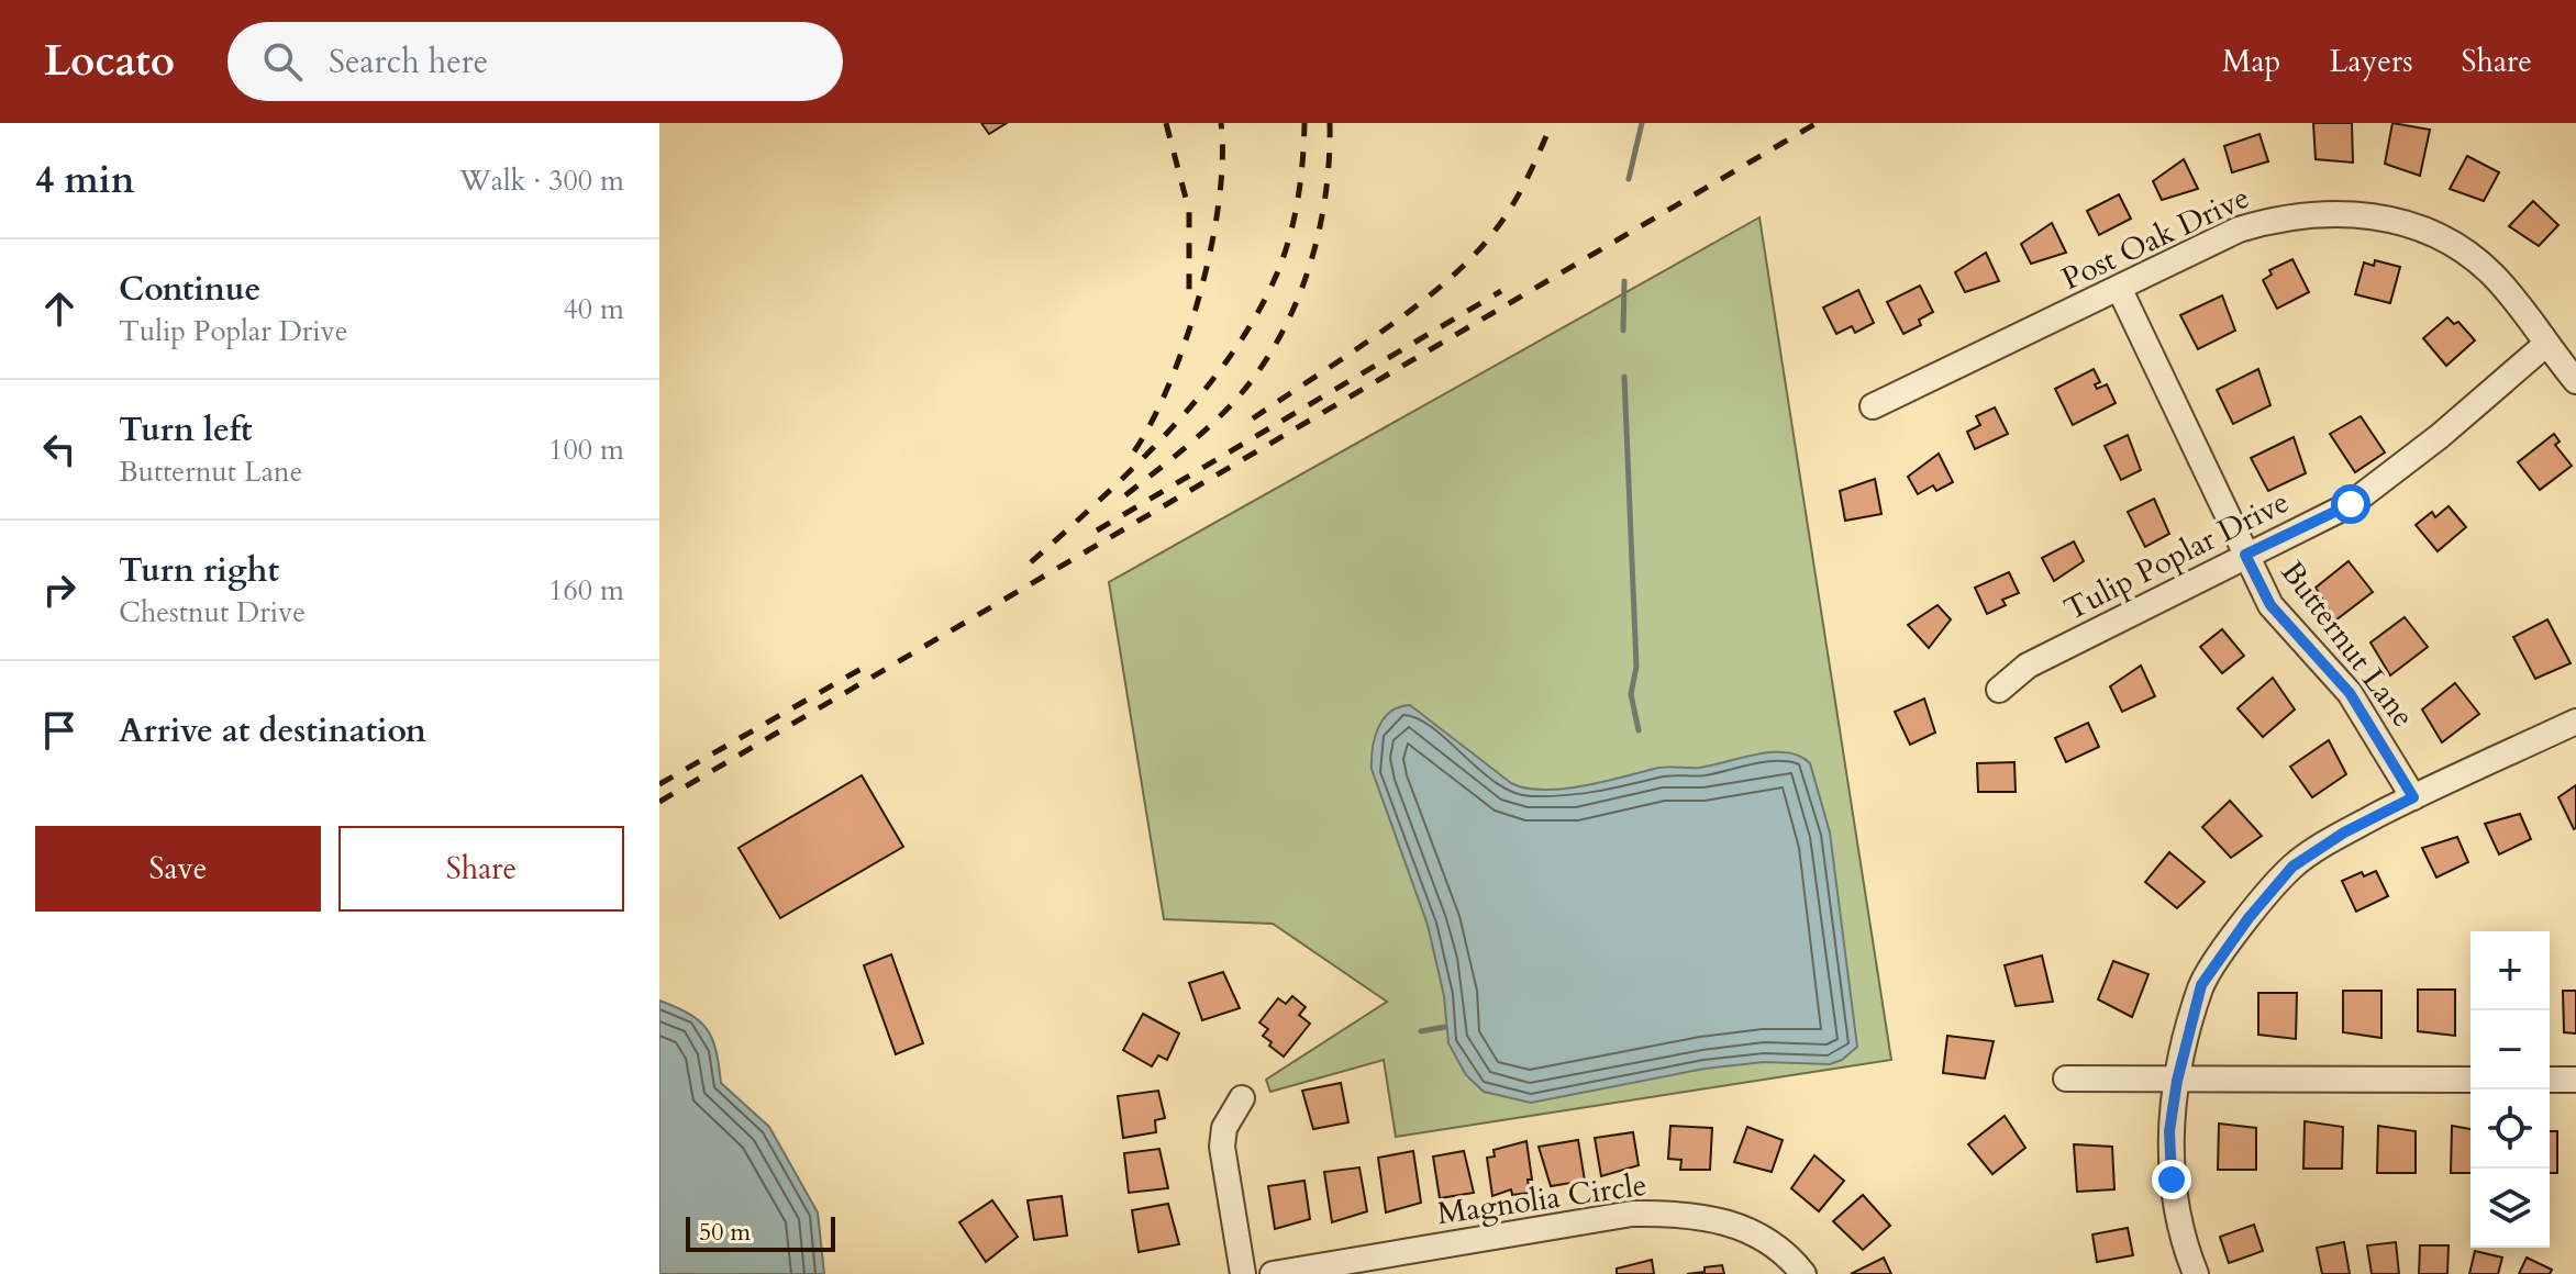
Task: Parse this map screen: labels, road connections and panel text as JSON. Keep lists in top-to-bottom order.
{
  "streets": {
    "street": [
      "Post Oak Drive",
      "Tulip Poplar Drive",
      "Butternut Lane",
      "Magnolia Circle"
    ]
  },
  "crossings": [
    ["Post Oak Drive", "Tulip Poplar Drive"],
    ["Post Oak Drive", "Butternut Lane"],
    ["Tulip Poplar Drive", "Butternut Lane"]
  ],
  "scale_bar": "50 m",
  "page": {
    "header": "Locato",
    "search": "Search here",
    "nav": ["Map", "Layers", "Share"],
    "heading": ["4 min", "Walk · 300 m"],
    "list": [
      ["Continue", "Tulip Poplar Drive", "40 m"],
      ["Turn left", "Butternut Lane", "100 m"],
      ["Turn right", "Chestnut Drive", "160 m"],
      "Arrive at destination"
    ],
    "buttons": ["Save", "Share"],
    "map_buttons": ["+", "−"],
    "scale": "50 m"
  }
}
